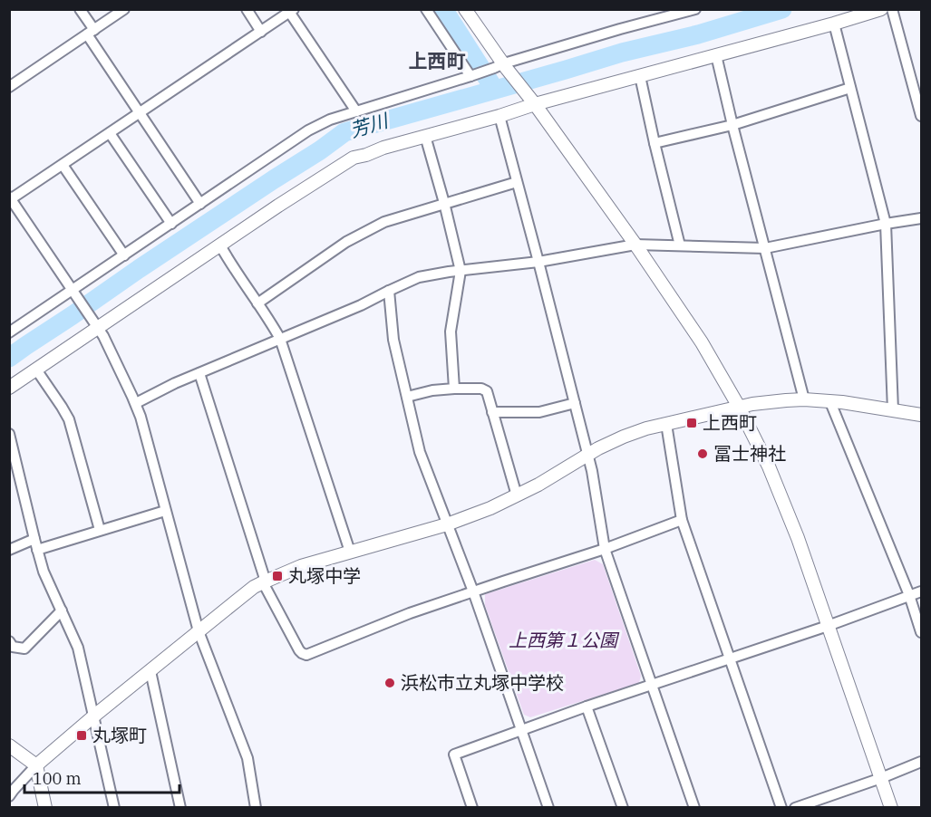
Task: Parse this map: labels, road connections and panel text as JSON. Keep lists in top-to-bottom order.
{
  "districts": ["上西町"],
  "water": ["芳川"],
  "parks": ["上西第１公園"],
  "places": {
    "transit": ["上西町", "丸塚中学", "丸塚町"],
    "other": ["冨士神社", "浜松市立丸塚中学校"]
  },
  "scale_bar": "100 m"
}
